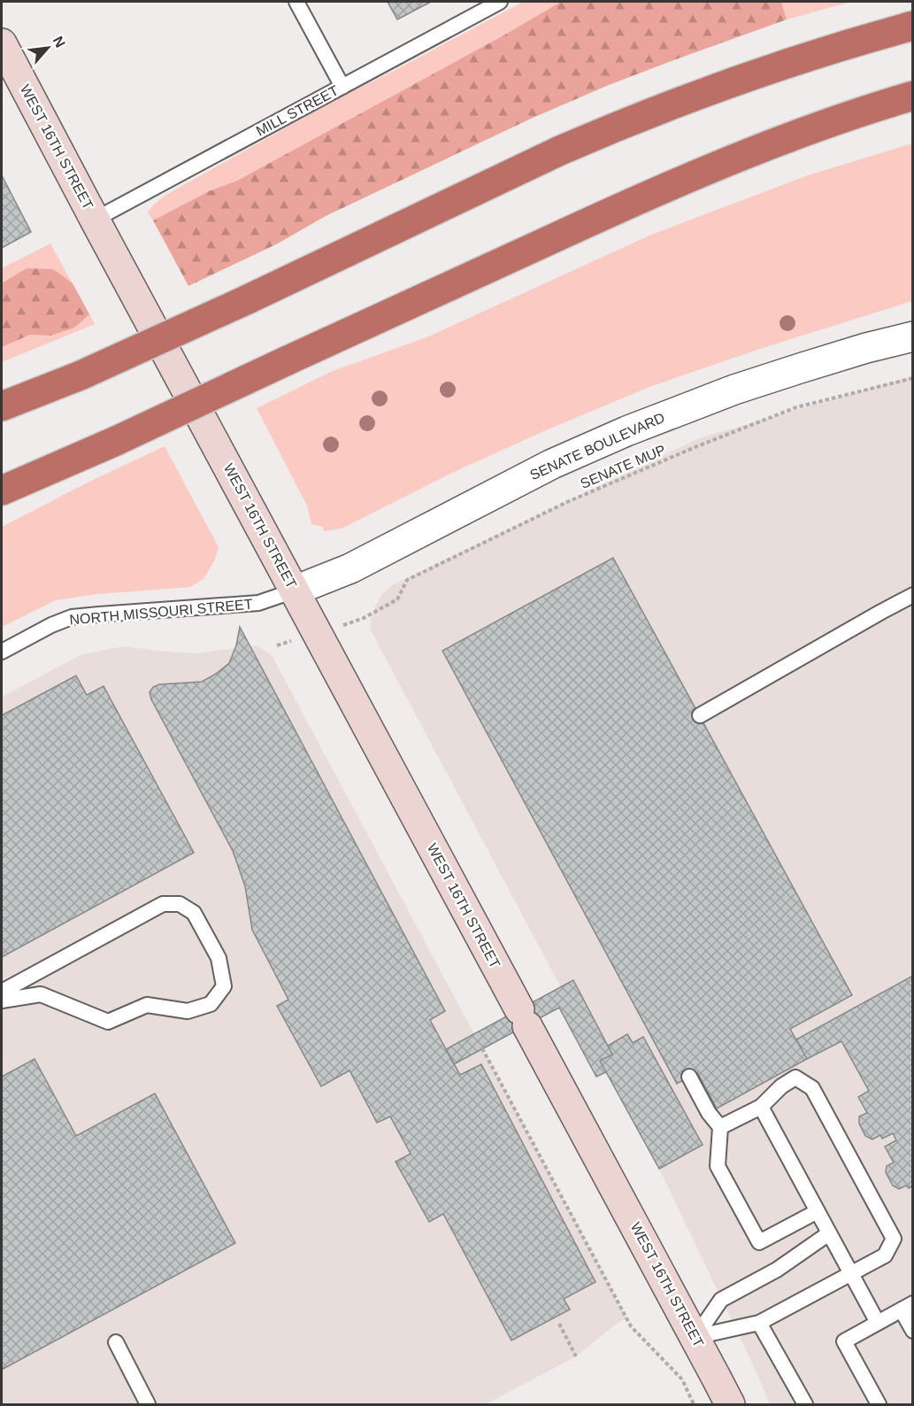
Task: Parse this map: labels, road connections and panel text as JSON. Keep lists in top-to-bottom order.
{
  "streets": {
    "main road": ["WEST 16TH STREET"],
    "street": ["SENATE BOULEVARD"],
    "lane": ["MILL STREET", "NORTH MISSOURI STREET"],
    "path": ["SENATE MUP"]
  },
  "crossings": [
    ["MILL STREET", "WEST 16TH STREET"],
    ["WEST 16TH STREET", "SENATE BOULEVARD"],
    ["WEST 16TH STREET", "NORTH MISSOURI STREET"],
    ["SENATE BOULEVARD", "NORTH MISSOURI STREET"]
  ],
  "north": "top right"
}
